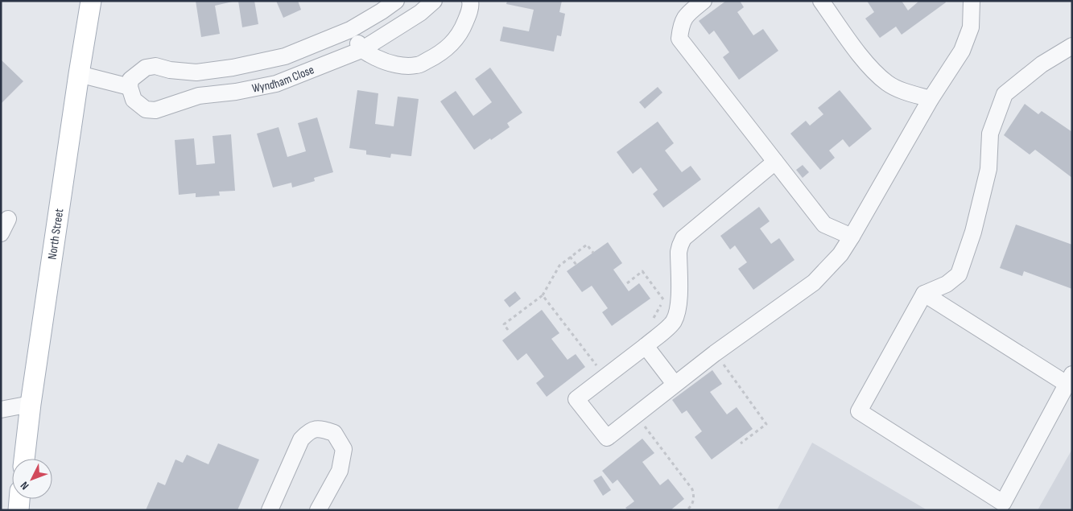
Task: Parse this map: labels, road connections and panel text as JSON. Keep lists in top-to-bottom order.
{
  "streets": {
    "main road": ["North Street"],
    "street": ["Wyndham Close"]
  },
  "north": "bottom left"
}
